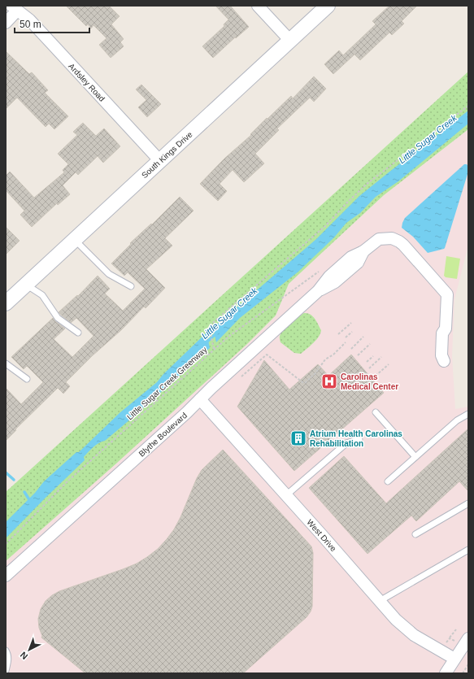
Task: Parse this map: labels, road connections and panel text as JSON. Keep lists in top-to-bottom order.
{
  "streets": {
    "street": [
      "Ardsley Road",
      "South Kings Drive",
      "Blythe Boulevard",
      "West Drive"
    ],
    "path": ["Little Sugar Creek Greenway"]
  },
  "crossings": [
    ["Ardsley Road", "South Kings Drive"],
    ["Blythe Boulevard", "West Drive"]
  ],
  "water": ["Little Sugar Creek"],
  "places": {
    "hospital": ["Carolinas Medical Center"],
    "building": ["Atrium Health Carolinas Rehabilitation"]
  },
  "scale_bar": "50 m",
  "north": "bottom left"
}
